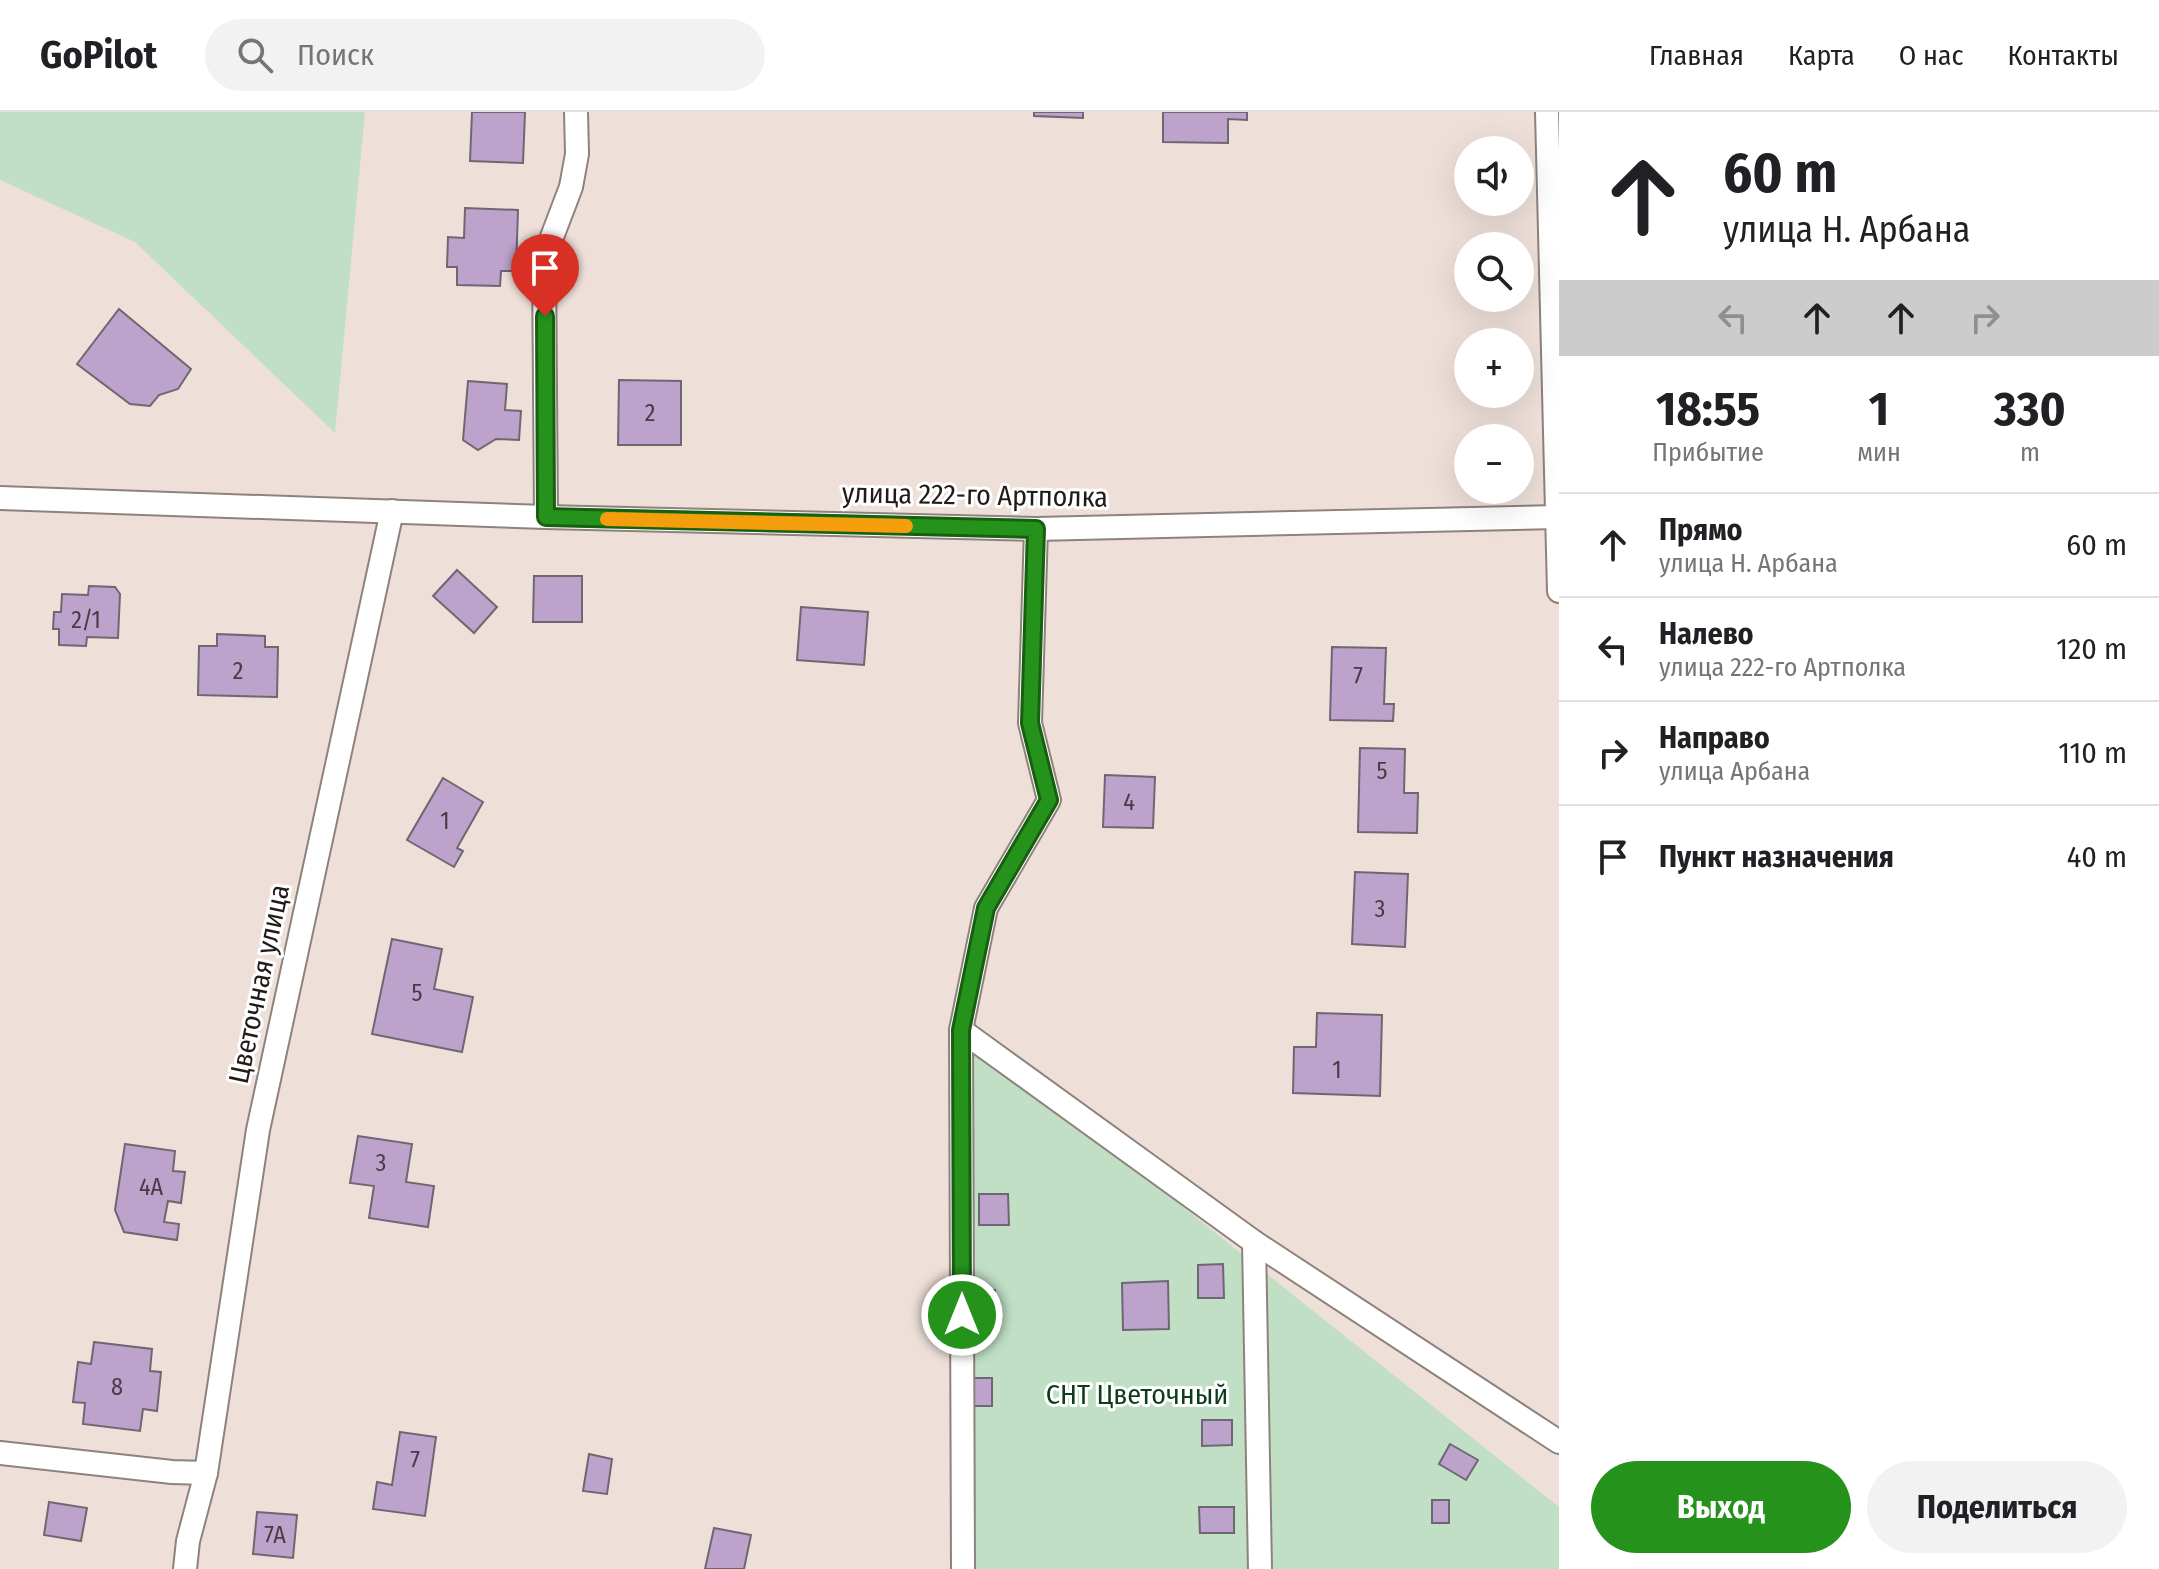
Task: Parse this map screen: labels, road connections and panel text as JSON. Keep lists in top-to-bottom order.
{
  "streets": {
    "street": ["улица 222-го Артполка", "Цветочная улица"]
  },
  "crossings": [
    ["улица 222-го Артполка", "Цветочная улица"]
  ],
  "parks": ["СНТ Цветочный"],
  "house_numbers": [
    "2",
    "2/1",
    "2",
    "7",
    "5",
    "4",
    "1",
    "3",
    "5",
    "1",
    "3",
    "4А",
    "8",
    "7",
    "7А"
  ],
  "page": {
    "header": "GoPilot",
    "search": "Поиск",
    "nav": [
      "Главная",
      "Карта",
      "О нас",
      "Контакты"
    ],
    "turn": ["60 m", "улица Н. Арбана"],
    "map_buttons": ["+", "−"],
    "eta": [
      "18:55",
      "Прибытие",
      "1",
      "мин",
      "330",
      "m"
    ],
    "list": [
      {
        "name": "Прямо",
        "note": "улица Н. Арбана",
        "value": "60 m"
      },
      {
        "name": "Налево",
        "note": "улица 222-го Артполка",
        "value": "120 m"
      },
      {
        "name": "Направо",
        "note": "улица Арбана",
        "value": "110 m"
      },
      {
        "name": "Пункт назначения",
        "value": "40 m"
      }
    ],
    "buttons": ["Выход", "Поделиться"]
  }
}
